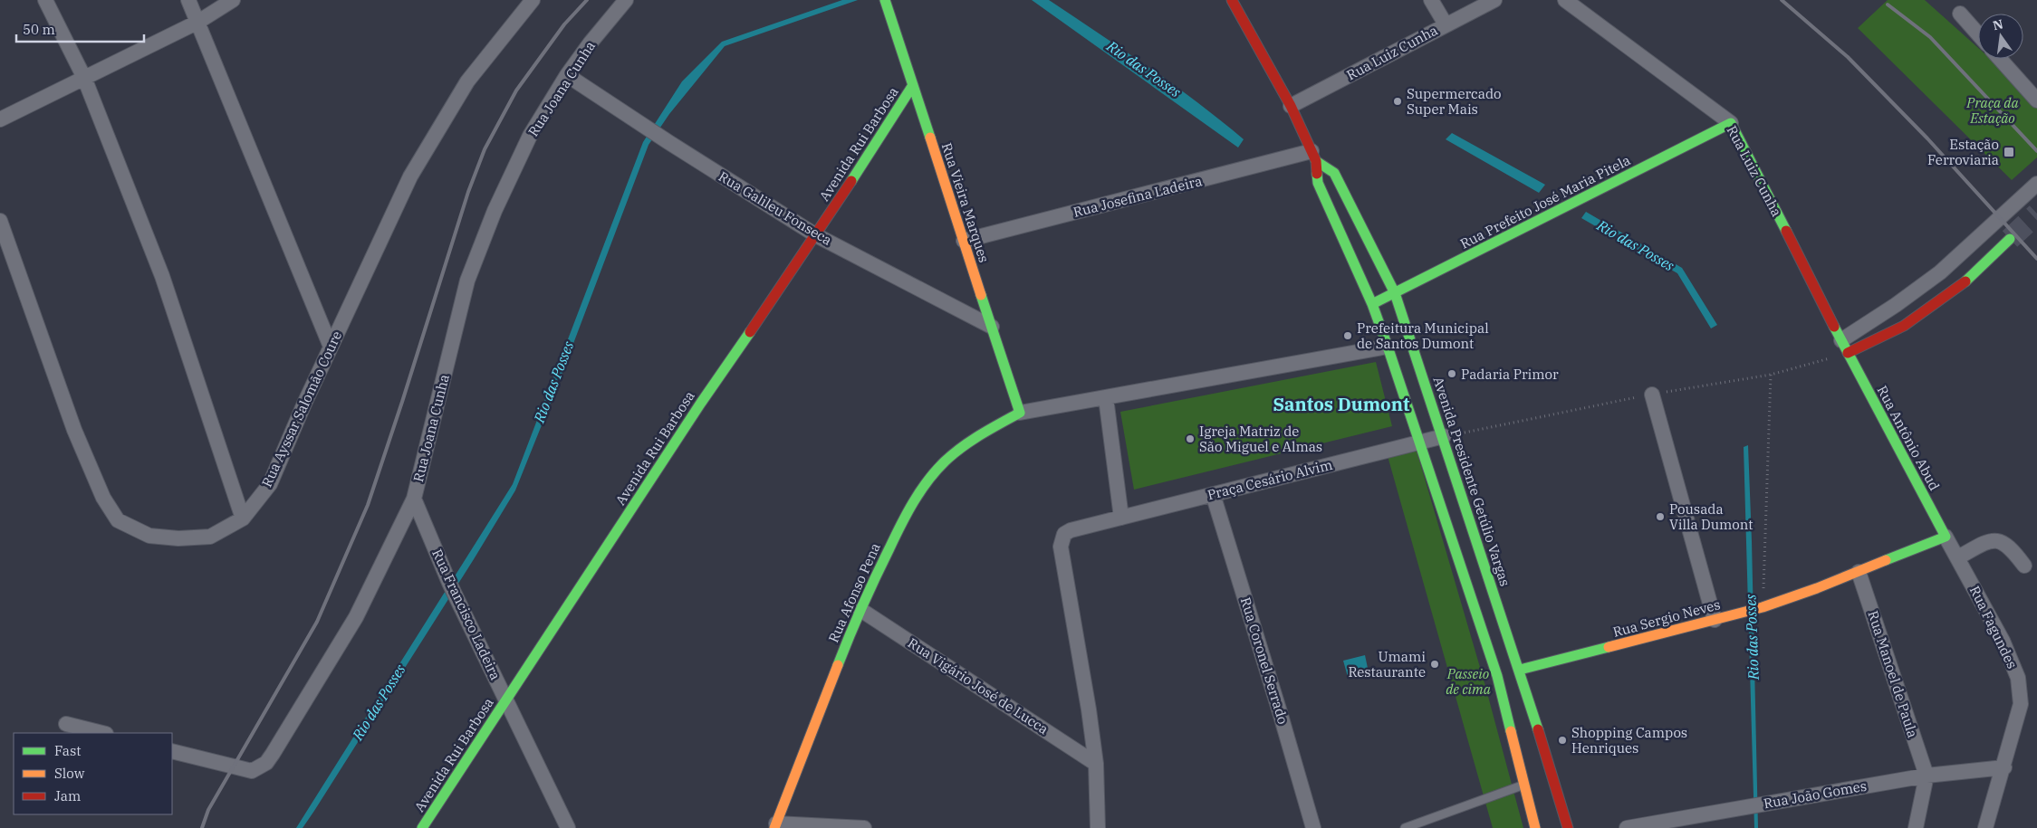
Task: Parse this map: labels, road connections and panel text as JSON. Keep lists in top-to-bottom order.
{
  "streets": {
    "main road": [
      "Rua Luiz Cunha",
      "Avenida Rui Barbosa",
      "Rua Prefeito José Maria Pitela",
      "Rua Vieira Marques",
      "Rua Antônio Abud",
      "Avenida Presidente Getúlio Vargas",
      "Rua Afonso Pena",
      "Rua Sergio Neves"
    ],
    "street": [
      "Rua Joana Cunha",
      "Rua Josefina Ladeira",
      "Rua Galileu Fonseca",
      "Rua Ayssar Salomão Coure",
      "Praça Cesário Alvim",
      "Rua Francisco Ladeira",
      "Rua Fagundes",
      "Rua Coronel Serrado",
      "Rua Manoel de Paula",
      "Rua Vigário José de Lucca",
      "Rua João Gomes"
    ]
  },
  "crossings": [
    ["Rua Luiz Cunha", "Rua Prefeito José Maria Pitela"],
    ["Rua Luiz Cunha", "Rua Antônio Abud"],
    ["Rua Joana Cunha", "Rua Galileu Fonseca"],
    ["Rua Joana Cunha", "Rua Francisco Ladeira"],
    ["Avenida Rui Barbosa", "Rua Vieira Marques"],
    ["Avenida Rui Barbosa", "Rua Galileu Fonseca"],
    ["Avenida Rui Barbosa", "Rua Francisco Ladeira"],
    ["Rua Josefina Ladeira", "Rua Vieira Marques"],
    ["Rua Josefina Ladeira", "Avenida Presidente Getúlio Vargas"],
    ["Rua Prefeito José Maria Pitela", "Avenida Presidente Getúlio Vargas"],
    ["Rua Vieira Marques", "Rua Galileu Fonseca"],
    ["Rua Vieira Marques", "Rua Afonso Pena"],
    ["Rua Antônio Abud", "Rua Sergio Neves"],
    ["Rua Antônio Abud", "Rua Fagundes"],
    ["Praça Cesário Alvim", "Avenida Presidente Getúlio Vargas"],
    ["Praça Cesário Alvim", "Rua Coronel Serrado"],
    ["Praça Cesário Alvim", "Rua Vigário José de Lucca"],
    ["Avenida Presidente Getúlio Vargas", "Rua Sergio Neves"],
    ["Rua Afonso Pena", "Rua Vigário José de Lucca"],
    ["Rua Sergio Neves", "Rua Fagundes"],
    ["Rua Sergio Neves", "Rua Manoel de Paula"],
    ["Rua Fagundes", "Rua João Gomes"],
    ["Rua Manoel de Paula", "Rua João Gomes"]
  ],
  "districts": ["Santos Dumont"],
  "water": ["Rio das Posses"],
  "parks": ["Praça da Estação", "Passeio de cima"],
  "places": {
    "other": [
      "Supermercado Super Mais",
      "Prefeitura Municipal de Santos Dumont",
      "Padaria Primor",
      "Igreja Matriz de São Miguel e Almas",
      "Pousada Villa Dumont",
      "Umami Restaurante",
      "Shopping Campos Henriques"
    ],
    "transit": ["Estação Ferroviaria"]
  },
  "legend": ["Fast", "Slow", "Jam"],
  "scale_bar": "50 m",
  "north": "top"
}
